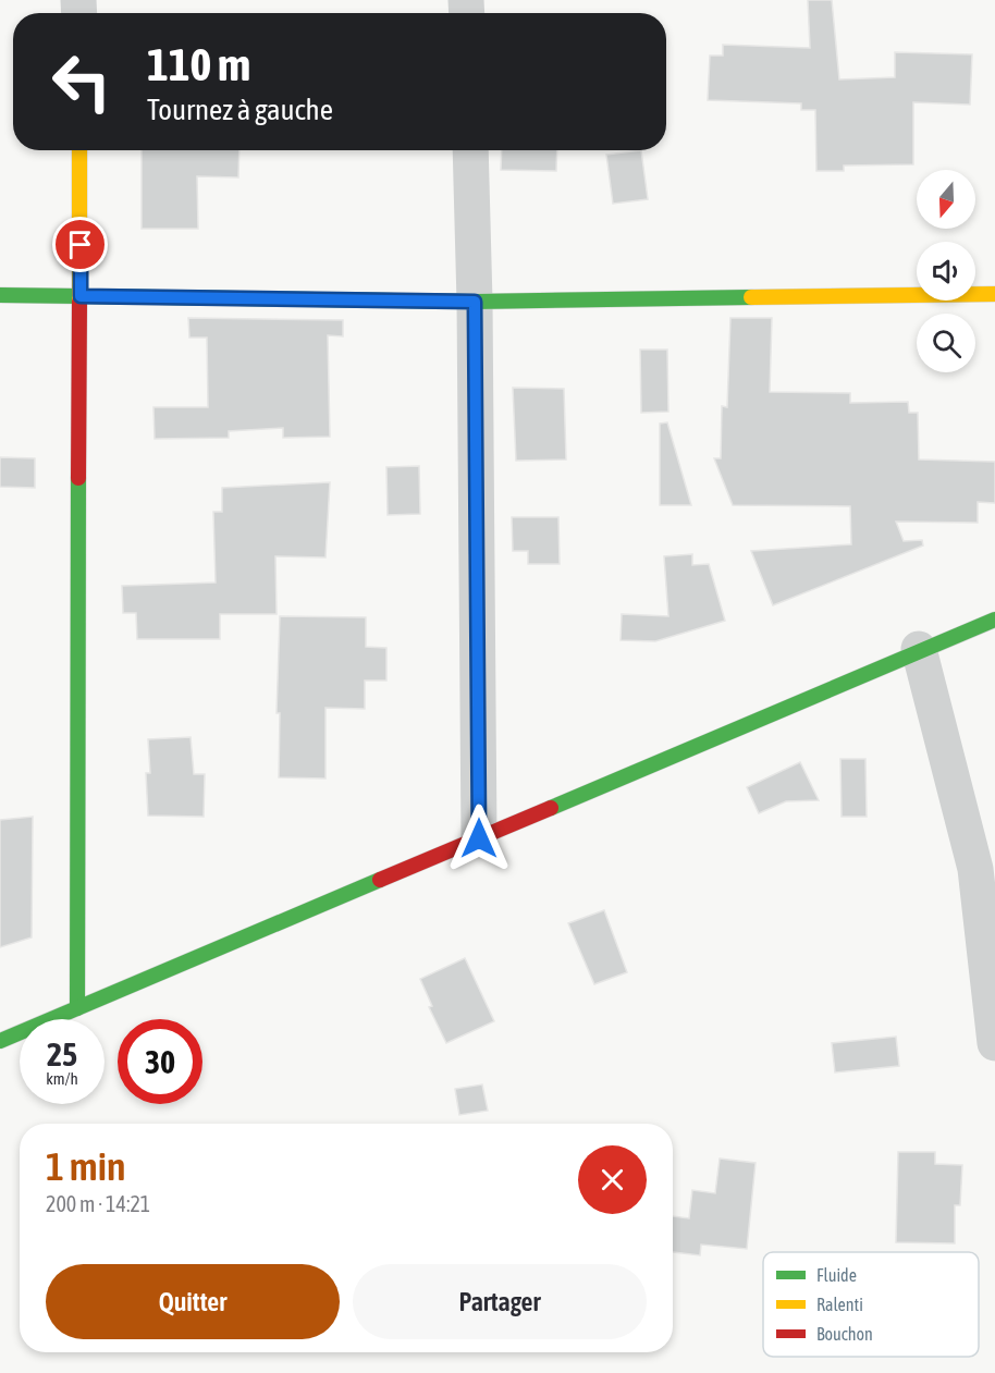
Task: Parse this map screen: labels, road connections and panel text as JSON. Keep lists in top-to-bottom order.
{
  "legend": ["Fluide", "Ralenti", "Bouchon"],
  "north": "bottom",
  "page": {
    "turn": ["110 m", "Tournez à gauche"],
    "speed": "25 km/h",
    "limit": "30",
    "heading": ["1 min", "200 m · 14:21"],
    "buttons": ["Quitter", "Partager"]
  }
}
